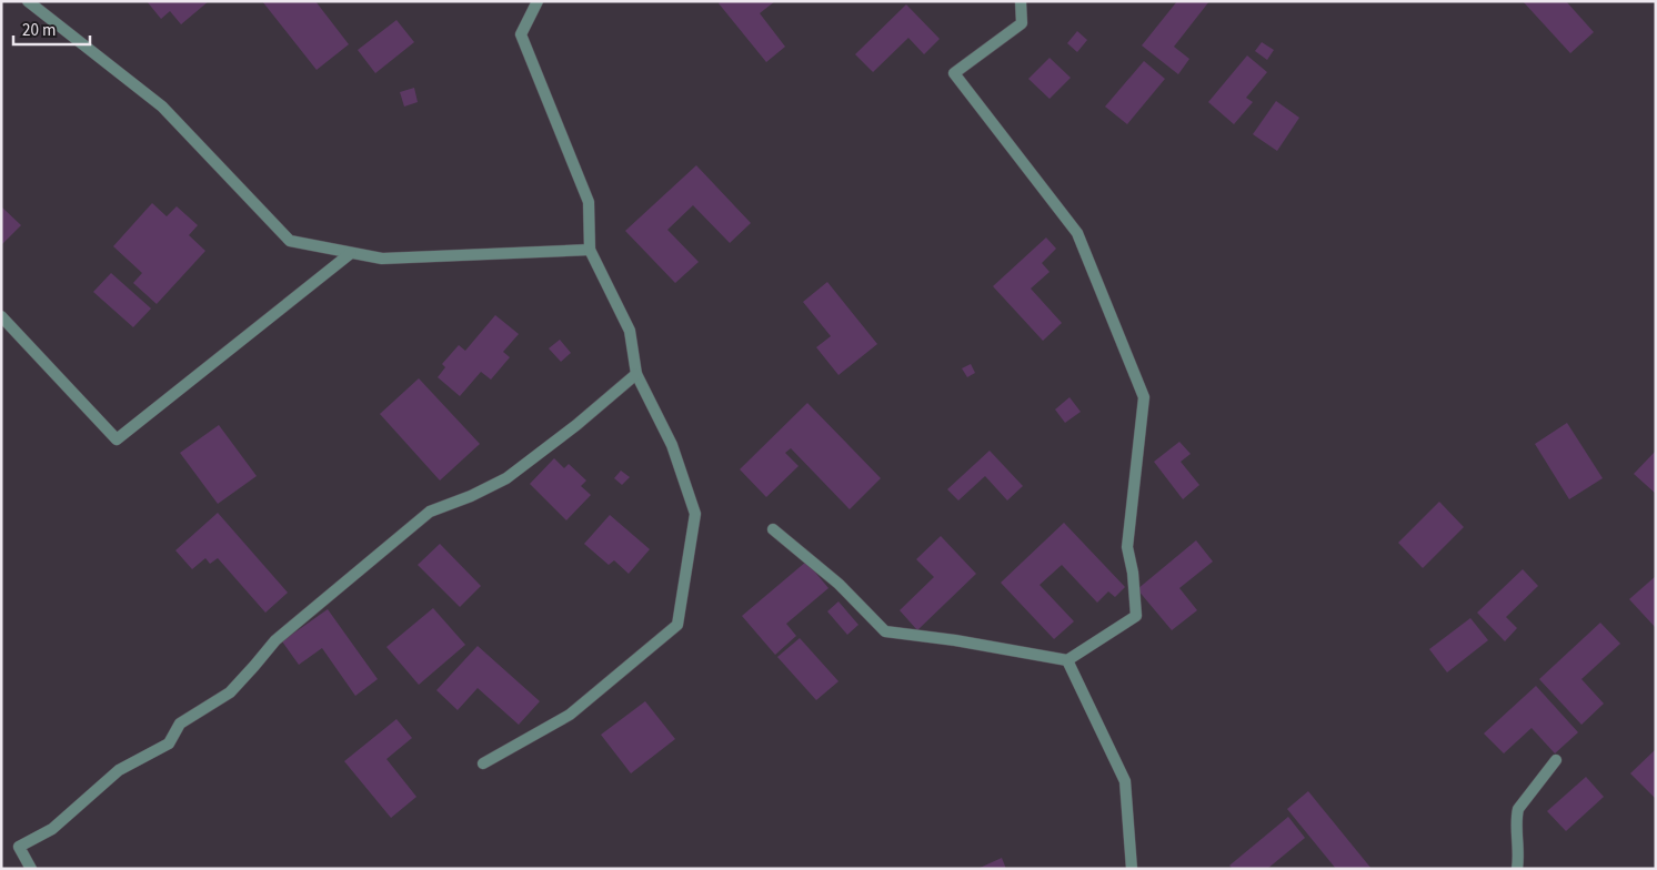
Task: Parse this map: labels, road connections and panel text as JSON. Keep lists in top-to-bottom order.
{
  "scale_bar": "20 m"
}
